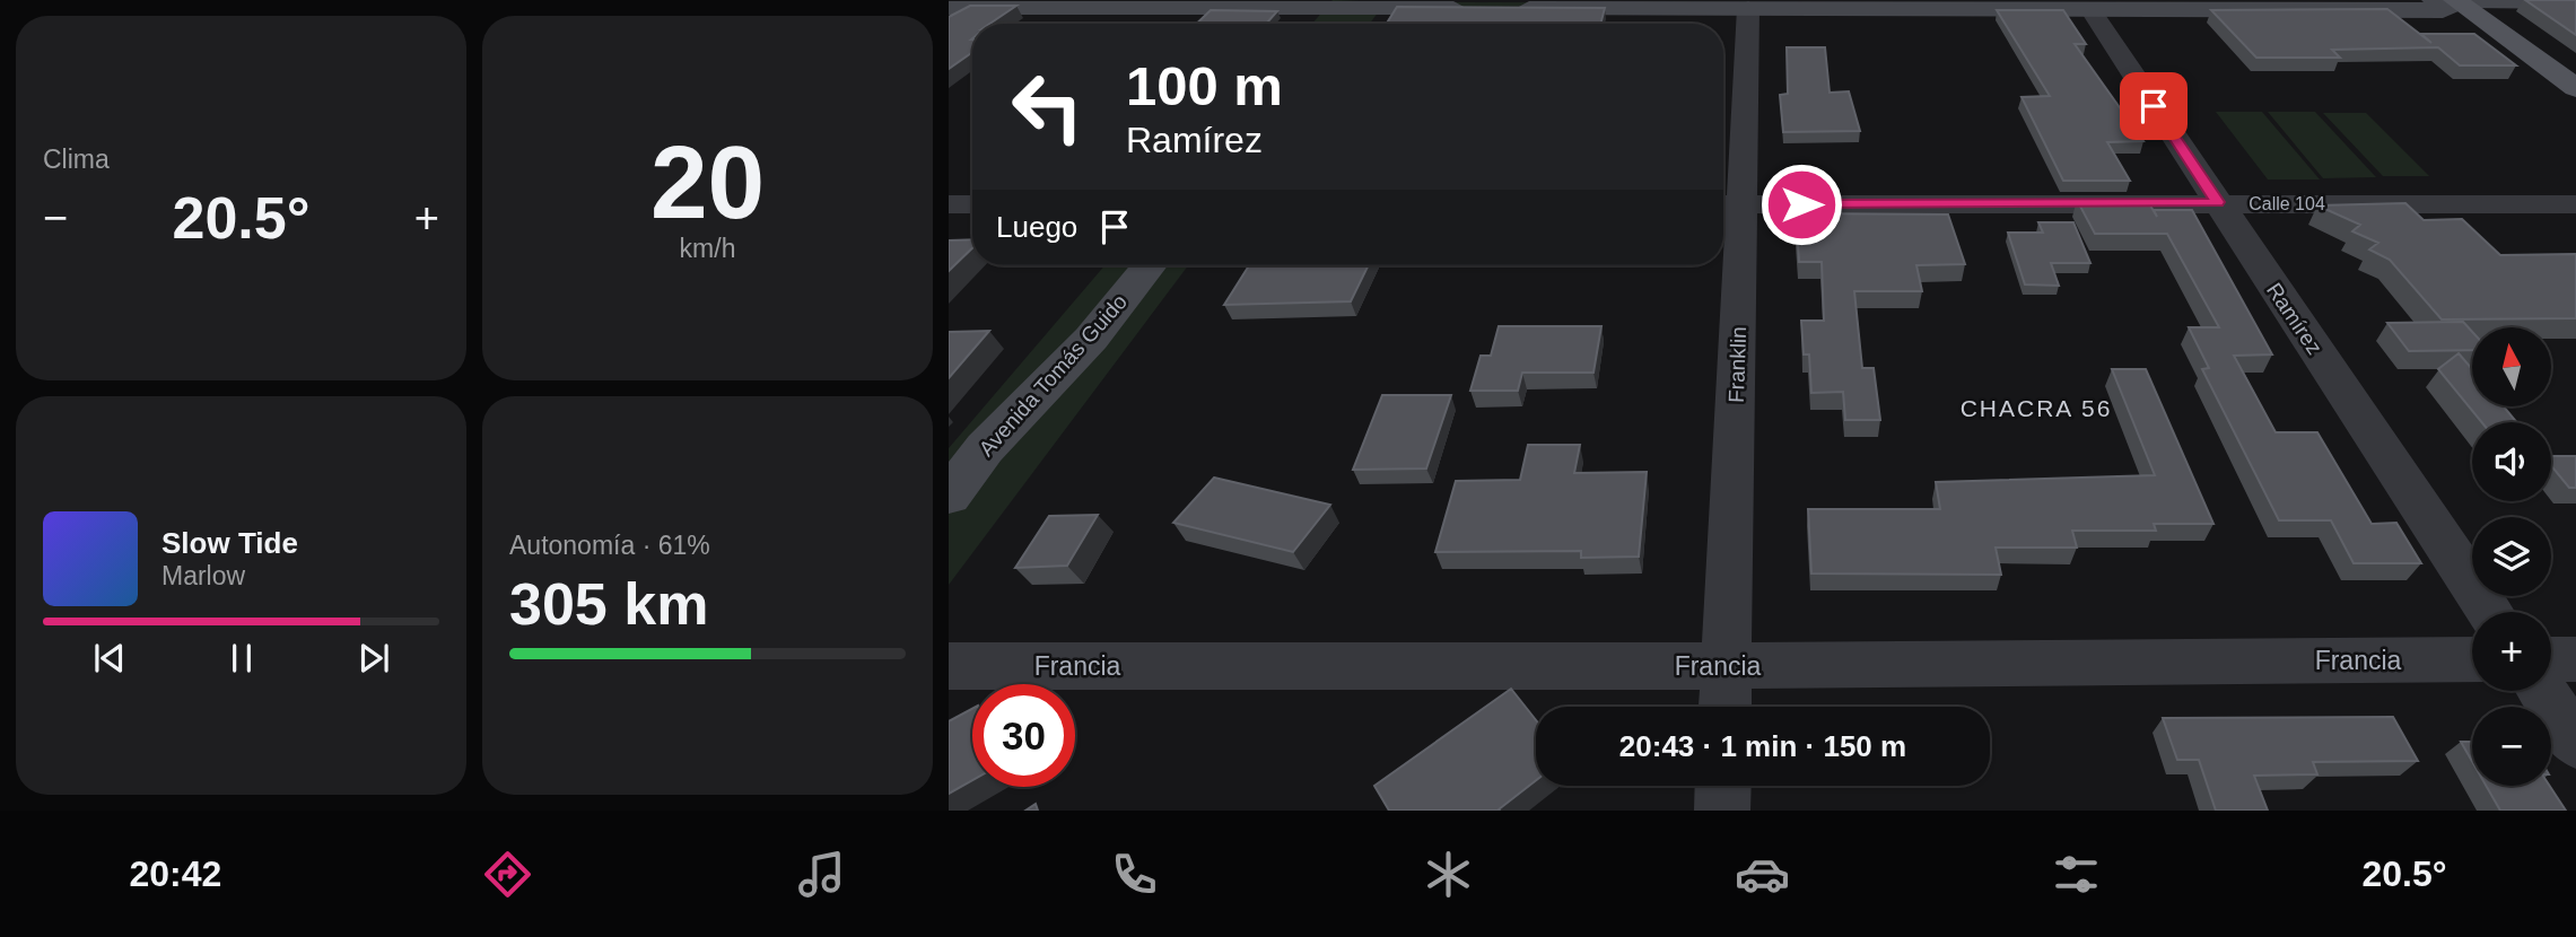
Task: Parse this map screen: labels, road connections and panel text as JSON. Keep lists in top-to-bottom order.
{
  "streets": {
    "main road": ["Avenida Tomás Guido"],
    "street": [
      "Calle 104",
      "Ramírez",
      "Franklin",
      "Francia"
    ]
  },
  "crossings": [
    ["Calle 104", "Ramírez"],
    ["Calle 104", "Franklin"],
    ["Franklin", "Francia"]
  ],
  "districts": ["CHACRA 56"],
  "north": "top",
  "page": {
    "tile": [
      "Clima",
      ["20", "km/h"],
      ["Autonomía · 61%", "305 km"]
    ],
    "turn": ["100 m", "Ramírez"],
    "heat": ["−", "20.5°", "+"],
    "then": "Luego",
    "map_buttons": ["+", "−"],
    "song": ["Slow Tide", "Marlow"],
    "limit": "30",
    "trip": "20:43 · 1 min · 150 m",
    "tabs": ["20:42", "20.5°"]
  }
}
